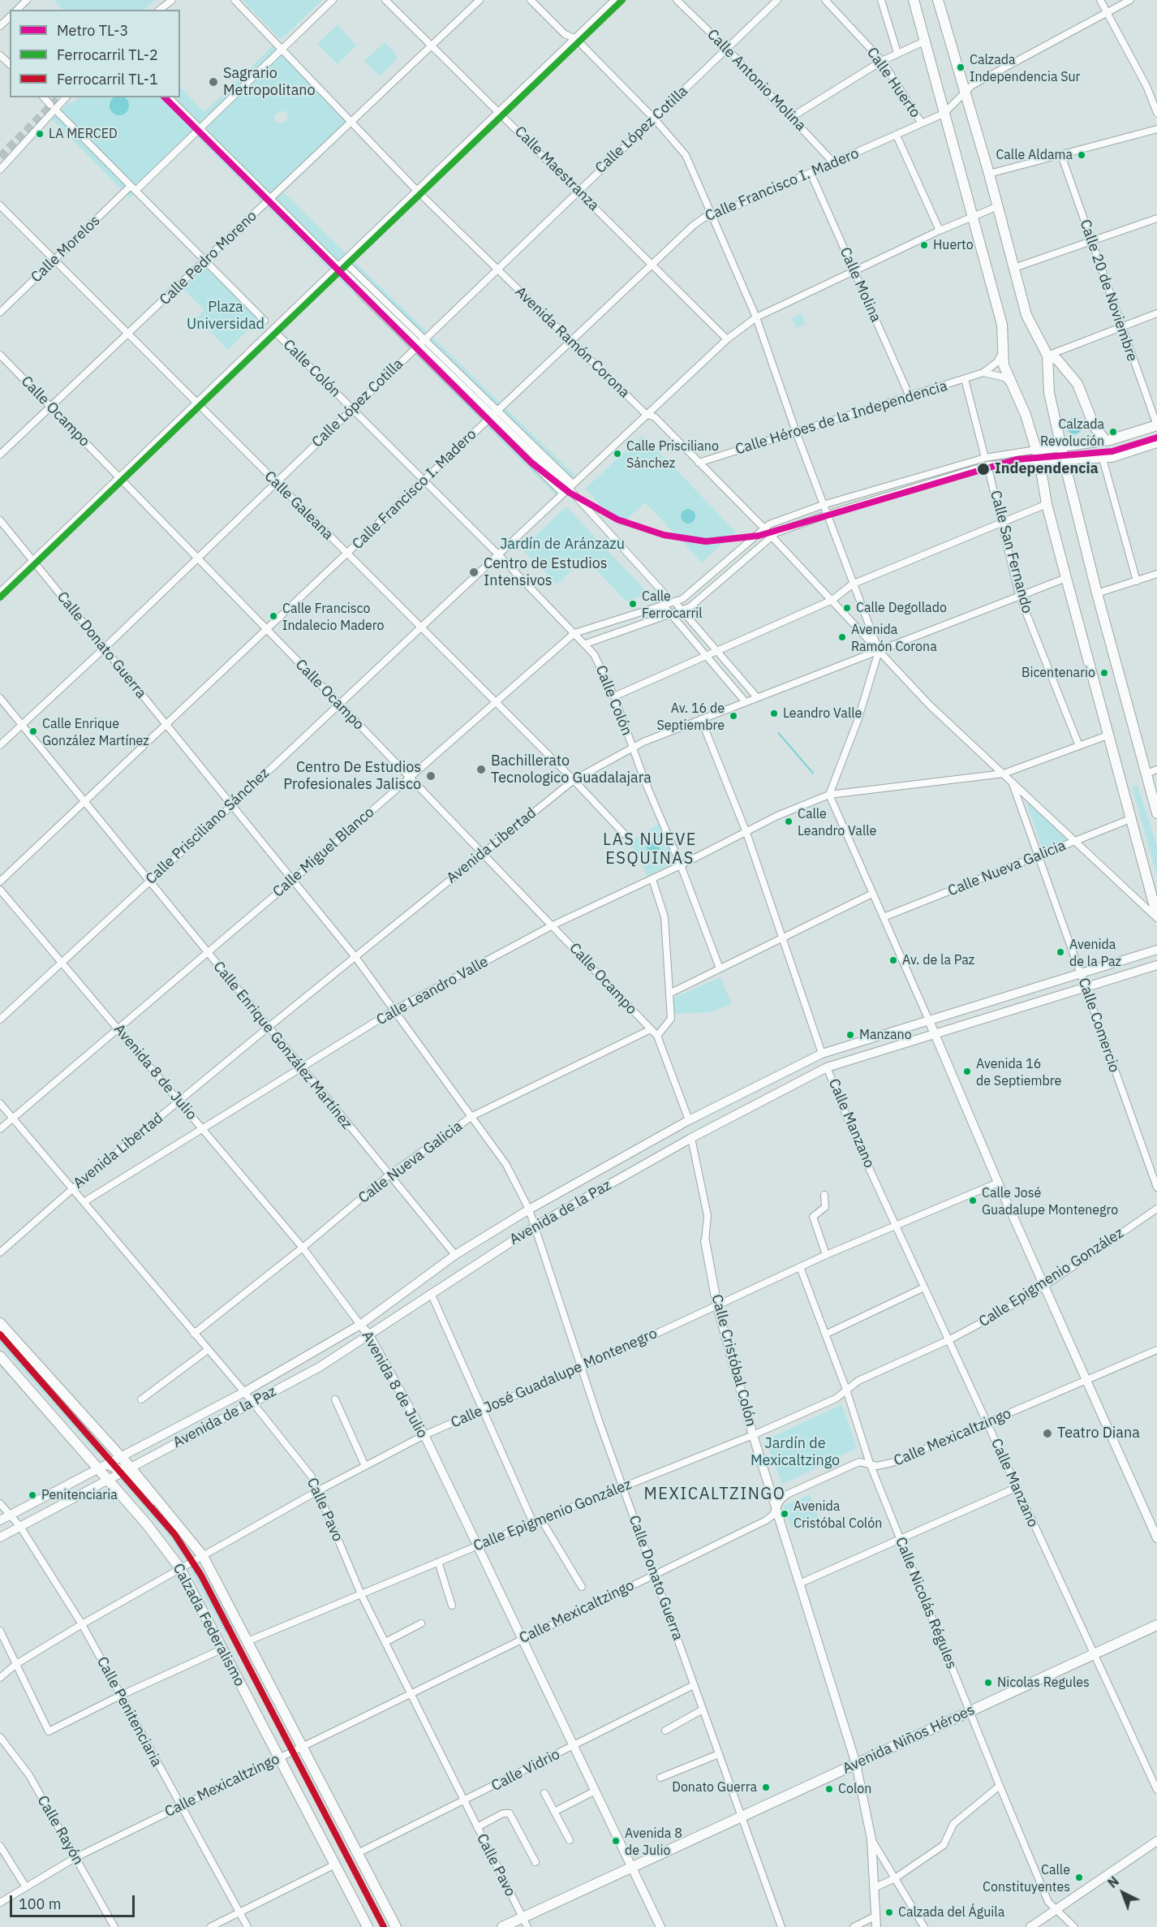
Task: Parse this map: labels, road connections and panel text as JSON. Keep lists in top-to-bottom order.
{
  "streets": {
    "main road": ["Calzada Federalismo", "Avenida Niños Héroes"],
    "street": [
      "Calle Antonio Molina",
      "Calle Huerto",
      "Calle López Cotilla",
      "Calle Maestranza",
      "Calle Francisco I. Madero",
      "Calle Morelos",
      "Calle Pedro Moreno",
      "Calle Molina",
      "Calle 20 de Noviembre",
      "Avenida Ramón Corona",
      "Calle Colón",
      "Calle Ocampo",
      "Calle Héroes de la Independencia",
      "Calle Galeana",
      "Calle San Fernando",
      "Calle Donato Guerra",
      "Calle Prisciliano Sánchez",
      "Avenida Libertad",
      "Calle Miguel Blanco",
      "Calle Nueva Galicia",
      "Calle Leandro Valle",
      "Calle Comercio",
      "Calle Enrique González Martínez",
      "Avenida 8 de Julio",
      "Calle Manzano",
      "Avenida de la Paz",
      "Calle Epigmenio González",
      "Calle Cristóbal Colón",
      "Calle José Guadalupe Montenegro",
      "Calle Mexicaltzingo",
      "Calle Pavo",
      "Calle Nicolás Régules",
      "Calle Penitenciaria",
      "Calle Vidrio",
      "Calle Rayón"
    ]
  },
  "crossings": [
    ["Calle Antonio Molina", "Calle López Cotilla"],
    ["Calle Antonio Molina", "Calle Francisco I. Madero"],
    ["Calle Huerto", "Calle Francisco I. Madero"],
    ["Calle López Cotilla", "Calle Maestranza"],
    ["Calle López Cotilla", "Avenida Ramón Corona"],
    ["Calle López Cotilla", "Calle Colón"],
    ["Calle López Cotilla", "Calle Ocampo"],
    ["Calle López Cotilla", "Calle Galeana"],
    ["Calle López Cotilla", "Calle Donato Guerra"],
    ["Calle López Cotilla", "Calle Enrique González Martínez"],
    ["Calle Maestranza", "Calle Francisco I. Madero"],
    ["Calle Maestranza", "Calle Pedro Moreno"],
    ["Calle Maestranza", "Calle Prisciliano Sánchez"],
    ["Calle Francisco I. Madero", "Calle Molina"],
    ["Calle Francisco I. Madero", "Avenida Ramón Corona"],
    ["Calle Francisco I. Madero", "Calle Colón"],
    ["Calle Francisco I. Madero", "Calle Ocampo"],
    ["Calle Francisco I. Madero", "Calle Galeana"],
    ["Calle Francisco I. Madero", "Calle Donato Guerra"],
    ["Calle Francisco I. Madero", "Calle Enrique González Martínez"],
    ["Calle Morelos", "Avenida Ramón Corona"],
    ["Calle Morelos", "Calle Galeana"],
    ["Calle Pedro Moreno", "Avenida Ramón Corona"],
    ["Calle Pedro Moreno", "Calle Ocampo"],
    ["Calle Pedro Moreno", "Calle Galeana"],
    ["Calle Molina", "Calle Héroes de la Independencia"],
    ["Calle Molina", "Calle Prisciliano Sánchez"],
    ["Avenida Ramón Corona", "Calle Héroes de la Independencia"],
    ["Avenida Ramón Corona", "Calle Prisciliano Sánchez"],
    ["Avenida Ramón Corona", "Avenida Libertad"],
    ["Avenida Ramón Corona", "Calle Miguel Blanco"],
    ["Avenida Ramón Corona", "Calle Nueva Galicia"],
    ["Avenida Ramón Corona", "Calle Leandro Valle"],
    ["Avenida Ramón Corona", "Calle Comercio"],
    ["Calle Colón", "Calle Prisciliano Sánchez"],
    ["Calle Colón", "Avenida Libertad"],
    ["Calle Colón", "Calle Miguel Blanco"],
    ["Calle Colón", "Calle Leandro Valle"],
    ["Calle Ocampo", "Calle Prisciliano Sánchez"],
    ["Calle Ocampo", "Avenida Libertad"],
    ["Calle Ocampo", "Calle Miguel Blanco"],
    ["Calle Ocampo", "Calle Nueva Galicia"],
    ["Calle Ocampo", "Calle Leandro Valle"],
    ["Calle Ocampo", "Calle Cristóbal Colón"],
    ["Calle Galeana", "Calle Prisciliano Sánchez"],
    ["Calle Galeana", "Avenida Libertad"],
    ["Calle Galeana", "Calle Miguel Blanco"],
    ["Calle San Fernando", "Avenida Libertad"],
    ["Calle San Fernando", "Calle Leandro Valle"],
    ["Calle Donato Guerra", "Calle Prisciliano Sánchez"],
    ["Calle Donato Guerra", "Avenida Libertad"],
    ["Calle Donato Guerra", "Calle Miguel Blanco"],
    ["Calle Donato Guerra", "Calle Nueva Galicia"],
    ["Calle Donato Guerra", "Calle Leandro Valle"],
    ["Calle Donato Guerra", "Avenida de la Paz"],
    ["Calle Donato Guerra", "Calle Epigmenio González"],
    ["Calle Donato Guerra", "Calle José Guadalupe Montenegro"],
    ["Calle Donato Guerra", "Calle Mexicaltzingo"],
    ["Calle Donato Guerra", "Avenida Niños Héroes"],
    ["Calle Donato Guerra", "Calle Vidrio"],
    ["Calle Prisciliano Sánchez", "Calle Enrique González Martínez"],
    ["Calle Prisciliano Sánchez", "Avenida 8 de Julio"],
    ["Avenida Libertad", "Calle Enrique González Martínez"],
    ["Avenida Libertad", "Avenida 8 de Julio"],
    ["Avenida Libertad", "Calle Pavo"],
    ["Calle Miguel Blanco", "Calle Enrique González Martínez"],
    ["Calle Miguel Blanco", "Avenida 8 de Julio"],
    ["Calle Miguel Blanco", "Calle Pavo"],
    ["Calle Nueva Galicia", "Calle Comercio"],
    ["Calle Nueva Galicia", "Calle Enrique González Martínez"],
    ["Calle Nueva Galicia", "Avenida 8 de Julio"],
    ["Calle Nueva Galicia", "Calle Pavo"],
    ["Calle Leandro Valle", "Calle Enrique González Martínez"],
    ["Calle Leandro Valle", "Avenida 8 de Julio"],
    ["Calle Leandro Valle", "Calle Pavo"],
    ["Calle Comercio", "Avenida de la Paz"],
    ["Calle Enrique González Martínez", "Avenida de la Paz"],
    ["Avenida 8 de Julio", "Avenida de la Paz"],
    ["Avenida 8 de Julio", "Calle Epigmenio González"],
    ["Avenida 8 de Julio", "Calle José Guadalupe Montenegro"],
    ["Avenida 8 de Julio", "Calle Mexicaltzingo"],
    ["Avenida 8 de Julio", "Avenida Niños Héroes"],
    ["Avenida 8 de Julio", "Calle Vidrio"],
    ["Calle Manzano", "Avenida de la Paz"],
    ["Calle Manzano", "Calle Epigmenio González"],
    ["Calle Manzano", "Calle José Guadalupe Montenegro"],
    ["Calle Manzano", "Calle Mexicaltzingo"],
    ["Calle Manzano", "Avenida Niños Héroes"],
    ["Avenida de la Paz", "Calle Cristóbal Colón"],
    ["Avenida de la Paz", "Calle Pavo"],
    ["Avenida de la Paz", "Calzada Federalismo"],
    ["Avenida de la Paz", "Calle Penitenciaria"],
    ["Calle Epigmenio González", "Calle Cristóbal Colón"],
    ["Calle Epigmenio González", "Calle Pavo"],
    ["Calle Epigmenio González", "Calle Nicolás Régules"],
    ["Calle Epigmenio González", "Calzada Federalismo"],
    ["Calle Cristóbal Colón", "Calle José Guadalupe Montenegro"],
    ["Calle Cristóbal Colón", "Calle Mexicaltzingo"],
    ["Calle Cristóbal Colón", "Avenida Niños Héroes"],
    ["Calle José Guadalupe Montenegro", "Calle Pavo"],
    ["Calle José Guadalupe Montenegro", "Calle Nicolás Régules"],
    ["Calle José Guadalupe Montenegro", "Calzada Federalismo"],
    ["Calle José Guadalupe Montenegro", "Calle Penitenciaria"],
    ["Calle Mexicaltzingo", "Calle Pavo"],
    ["Calle Mexicaltzingo", "Calle Nicolás Régules"],
    ["Calle Mexicaltzingo", "Calzada Federalismo"],
    ["Calle Mexicaltzingo", "Calle Penitenciaria"],
    ["Calle Mexicaltzingo", "Calle Rayón"],
    ["Calle Pavo", "Avenida Niños Héroes"],
    ["Calle Pavo", "Calle Vidrio"],
    ["Calle Nicolás Régules", "Avenida Niños Héroes"],
    ["Calzada Federalismo", "Calle Vidrio"]
  ],
  "districts": ["LAS NUEVE ESQUINAS", "MEXICALTZINGO"],
  "parks": ["Plaza Universidad", "Jardín de Aránzazu", "Jardín de Mexicaltzingo"],
  "places": [
    "Calzada Independencia Sur",
    "Sagrario Metropolitano",
    "LA MERCED",
    "Calle Aldama",
    "Huerto",
    "Calzada Revolución",
    "Calle Prisciliano Sánchez",
    "Independencia",
    "Centro de Estudios Intensivos",
    "Calle Ferrocarril",
    "Calle Degollado",
    "Calle Francisco Indalecio Madero",
    "Avenida Ramón Corona",
    "Bicentenario",
    "Leandro Valle",
    "Av. 16 de Septiembre",
    "Calle Enrique González Martínez",
    "Bachillerato Tecnologico Guadalajara",
    "Centro De Estudios Profesionales Jalisco",
    "Calle Leandro Valle",
    "Avenida de la Paz",
    "Av. de la Paz",
    "Manzano",
    "Avenida 16 de Septiembre",
    "Calle José Guadalupe Montenegro",
    "Teatro Diana",
    "Penitenciaria",
    "Avenida Cristóbal Colón",
    "Nicolas Regules",
    "Donato Guerra",
    "Colon",
    "Avenida 8 de Julio",
    "Calle Constituyentes",
    "Calzada del Águila"
  ],
  "lines": ["rail line TL-2", "metro line TL-3", "rail line TL-1"],
  "legend": ["Metro TL-3", "Ferrocarril TL-2", "Ferrocarril TL-1"],
  "scale_bar": "100 m",
  "north": "top left"
}
